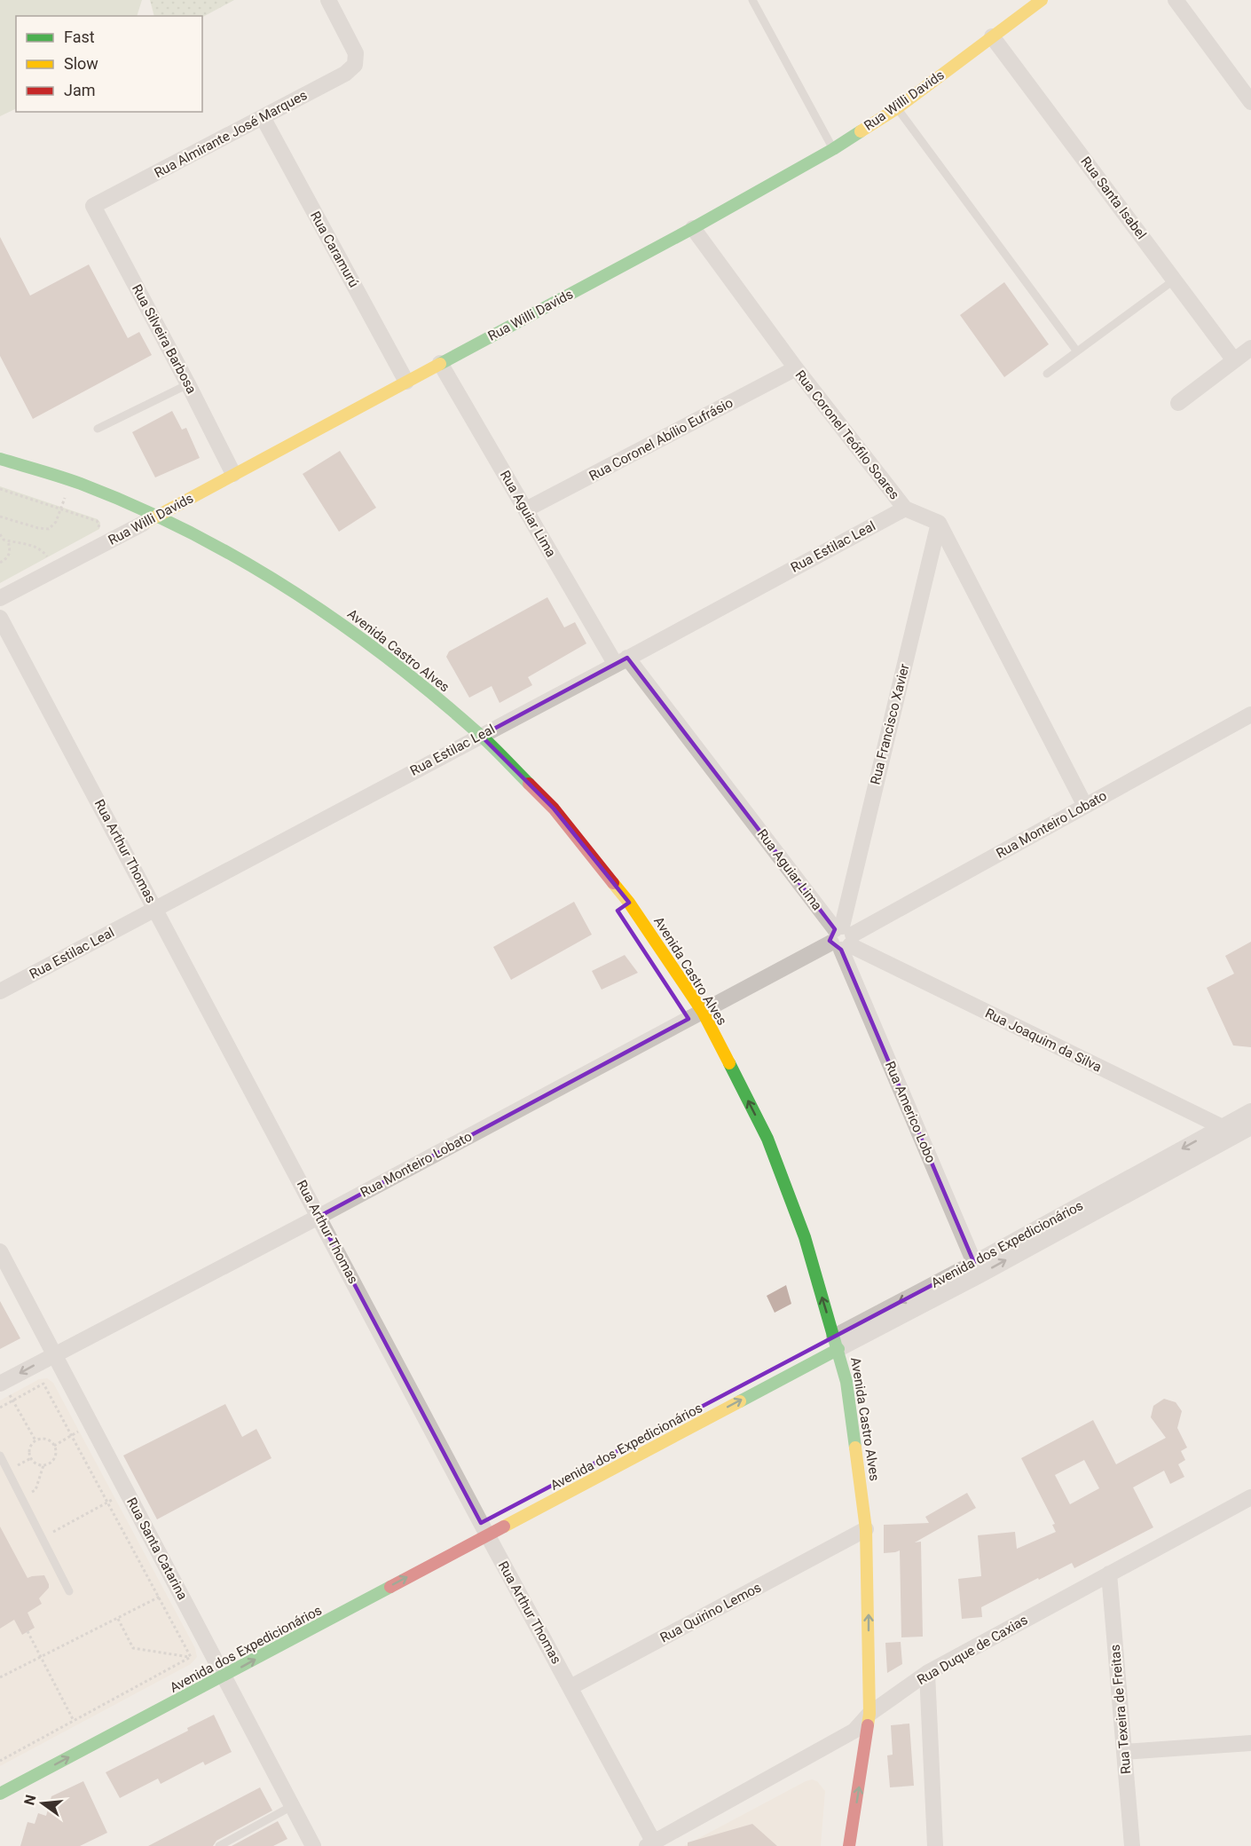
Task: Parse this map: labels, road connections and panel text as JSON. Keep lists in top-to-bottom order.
{
  "streets": {
    "main road": ["Rua Willi Davids", "Avenida Castro Alves", "Avenida dos Expedicionários"],
    "street": [
      "Rua Almirante José Marques",
      "Rua Santa Isabel",
      "Rua Caramurú",
      "Rua Silveira Barbosa",
      "Rua Coronel Teófilo Soares",
      "Rua Coronel Abílio Eufrásio",
      "Rua Aguiar Lima",
      "Rua Estilac Leal",
      "Rua Francisco Xavier",
      "Rua Monteiro Lobato",
      "Rua Arthur Thomas",
      "Rua Joaquim da Silva",
      "Rua Americo Lobo",
      "Rua Santa Catarina",
      "Rua Quirino Lemos",
      "Rua Duque de Caxias",
      "Rua Texeira de Freitas"
    ]
  },
  "crossings": [
    ["Rua Willi Davids", "Rua Santa Isabel"],
    ["Rua Willi Davids", "Rua Caramurú"],
    ["Rua Willi Davids", "Rua Silveira Barbosa"],
    ["Rua Willi Davids", "Rua Coronel Teófilo Soares"],
    ["Rua Willi Davids", "Rua Aguiar Lima"],
    ["Rua Willi Davids", "Avenida Castro Alves"],
    ["Rua Almirante José Marques", "Rua Caramurú"],
    ["Rua Almirante José Marques", "Rua Silveira Barbosa"],
    ["Rua Coronel Teófilo Soares", "Rua Coronel Abílio Eufrásio"],
    ["Rua Coronel Teófilo Soares", "Rua Estilac Leal"],
    ["Rua Coronel Teófilo Soares", "Rua Francisco Xavier"],
    ["Rua Coronel Abílio Eufrásio", "Rua Aguiar Lima"],
    ["Rua Aguiar Lima", "Rua Estilac Leal"],
    ["Rua Aguiar Lima", "Rua Francisco Xavier"],
    ["Rua Aguiar Lima", "Rua Monteiro Lobato"],
    ["Rua Aguiar Lima", "Rua Joaquim da Silva"],
    ["Rua Aguiar Lima", "Rua Americo Lobo"],
    ["Rua Estilac Leal", "Avenida Castro Alves"],
    ["Rua Estilac Leal", "Rua Arthur Thomas"],
    ["Avenida Castro Alves", "Rua Monteiro Lobato"],
    ["Avenida Castro Alves", "Avenida dos Expedicionários"],
    ["Avenida Castro Alves", "Rua Quirino Lemos"],
    ["Avenida Castro Alves", "Rua Duque de Caxias"],
    ["Rua Francisco Xavier", "Rua Monteiro Lobato"],
    ["Rua Francisco Xavier", "Rua Joaquim da Silva"],
    ["Rua Francisco Xavier", "Rua Americo Lobo"],
    ["Rua Monteiro Lobato", "Rua Arthur Thomas"],
    ["Rua Monteiro Lobato", "Rua Joaquim da Silva"],
    ["Rua Monteiro Lobato", "Rua Americo Lobo"],
    ["Rua Monteiro Lobato", "Rua Santa Catarina"],
    ["Rua Arthur Thomas", "Avenida dos Expedicionários"],
    ["Rua Arthur Thomas", "Rua Quirino Lemos"],
    ["Rua Arthur Thomas", "Rua Duque de Caxias"],
    ["Rua Joaquim da Silva", "Rua Americo Lobo"],
    ["Rua Joaquim da Silva", "Avenida dos Expedicionários"],
    ["Rua Americo Lobo", "Avenida dos Expedicionários"],
    ["Avenida dos Expedicionários", "Rua Santa Catarina"],
    ["Rua Duque de Caxias", "Rua Texeira de Freitas"]
  ],
  "one_way": ["Avenida Castro Alves", "Avenida dos Expedicionários"],
  "legend": ["Fast", "Slow", "Jam"],
  "north": "left"
}
